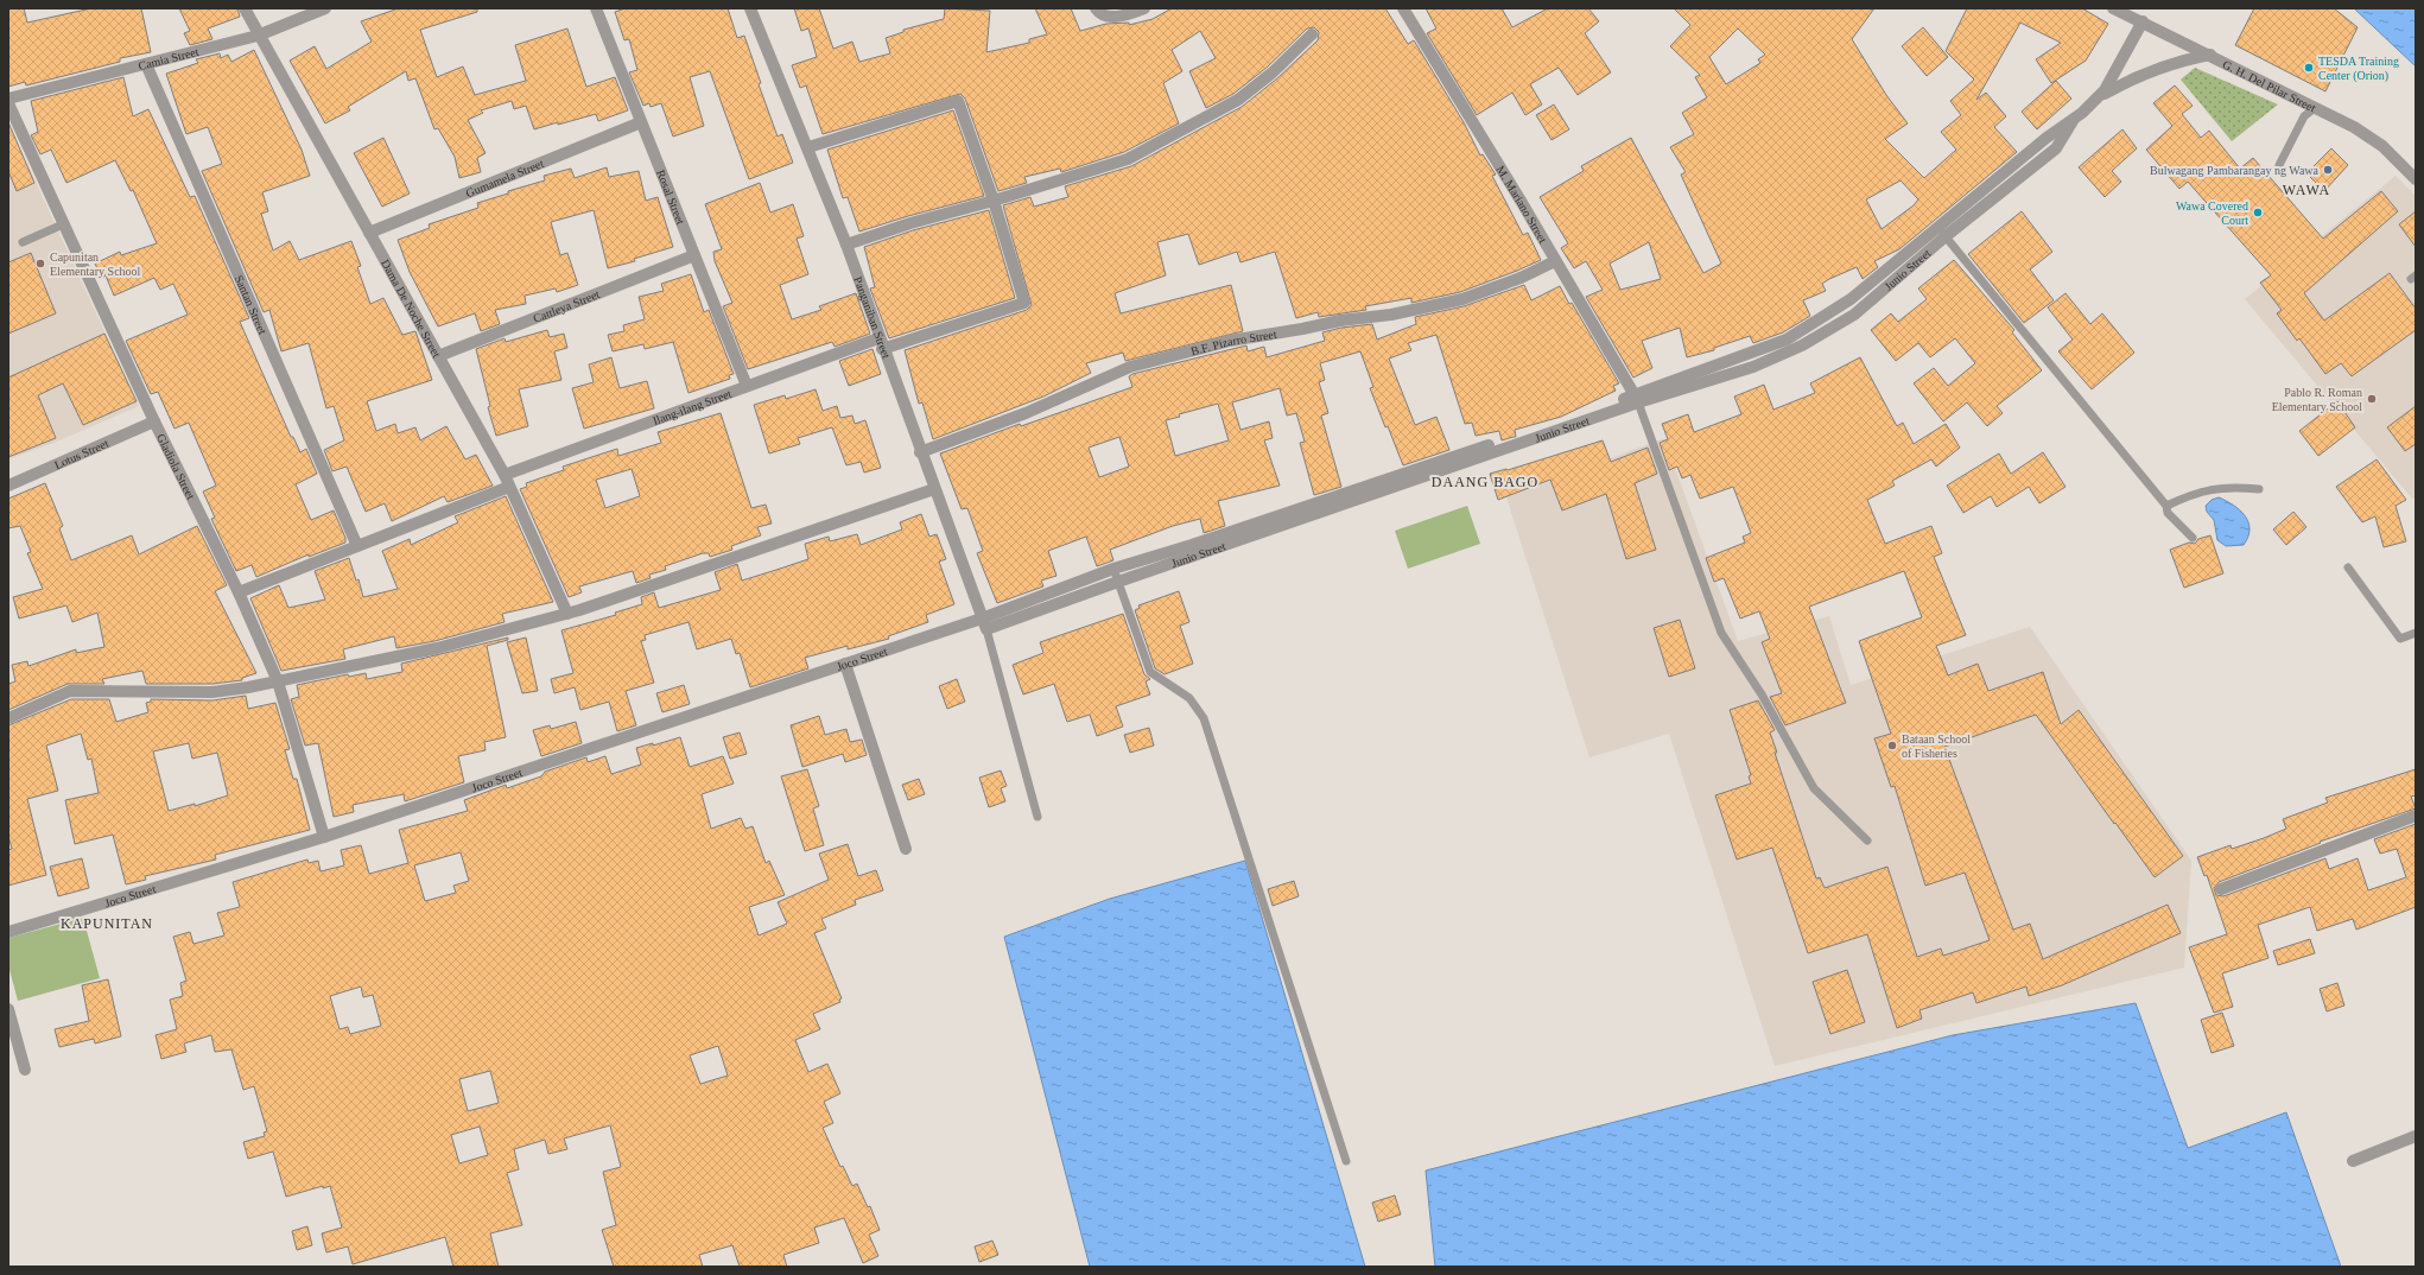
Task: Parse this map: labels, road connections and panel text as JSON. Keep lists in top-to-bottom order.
{
  "streets": {
    "street": [
      "Camia Street",
      "G. H. Del Pilar Street",
      "Gumamela Street",
      "Rosal Street",
      "M. Mariano Street",
      "Junio Street",
      "Santan Street",
      "Cattleya Street",
      "Dama De Noche Street",
      "Panganiban Street",
      "B.F. Pizarro Street",
      "Ilang-ilang Street",
      "Lotus Street",
      "Gladiola Street",
      "Joco Street"
    ]
  },
  "crossings": [
    ["Camia Street", "Santan Street"],
    ["Camia Street", "Dama De Noche Street"],
    ["G. H. Del Pilar Street", "Junio Street"],
    ["Gumamela Street", "Rosal Street"],
    ["Gumamela Street", "Dama De Noche Street"],
    ["Rosal Street", "Cattleya Street"],
    ["Rosal Street", "Ilang-ilang Street"],
    ["M. Mariano Street", "Junio Street"],
    ["M. Mariano Street", "B.F. Pizarro Street"],
    ["Junio Street", "Panganiban Street"],
    ["Junio Street", "Joco Street"],
    ["Santan Street", "Ilang-ilang Street"],
    ["Cattleya Street", "Dama De Noche Street"],
    ["Dama De Noche Street", "Ilang-ilang Street"],
    ["Panganiban Street", "B.F. Pizarro Street"],
    ["Panganiban Street", "Ilang-ilang Street"],
    ["Panganiban Street", "Joco Street"],
    ["Ilang-ilang Street", "Gladiola Street"],
    ["Lotus Street", "Gladiola Street"],
    ["Gladiola Street", "Joco Street"]
  ],
  "districts": ["WAWA", "DAANG BAGO", "KAPUNITAN"],
  "places": [
    "TESDA Training Center (Orion)",
    "Bulwagang Pambarangay ng Wawa",
    "Wawa Covered Court",
    "Capunitan Elementary School",
    "Pablo R. Roman Elementary School",
    "Bataan School of Fisheries"
  ]
}
